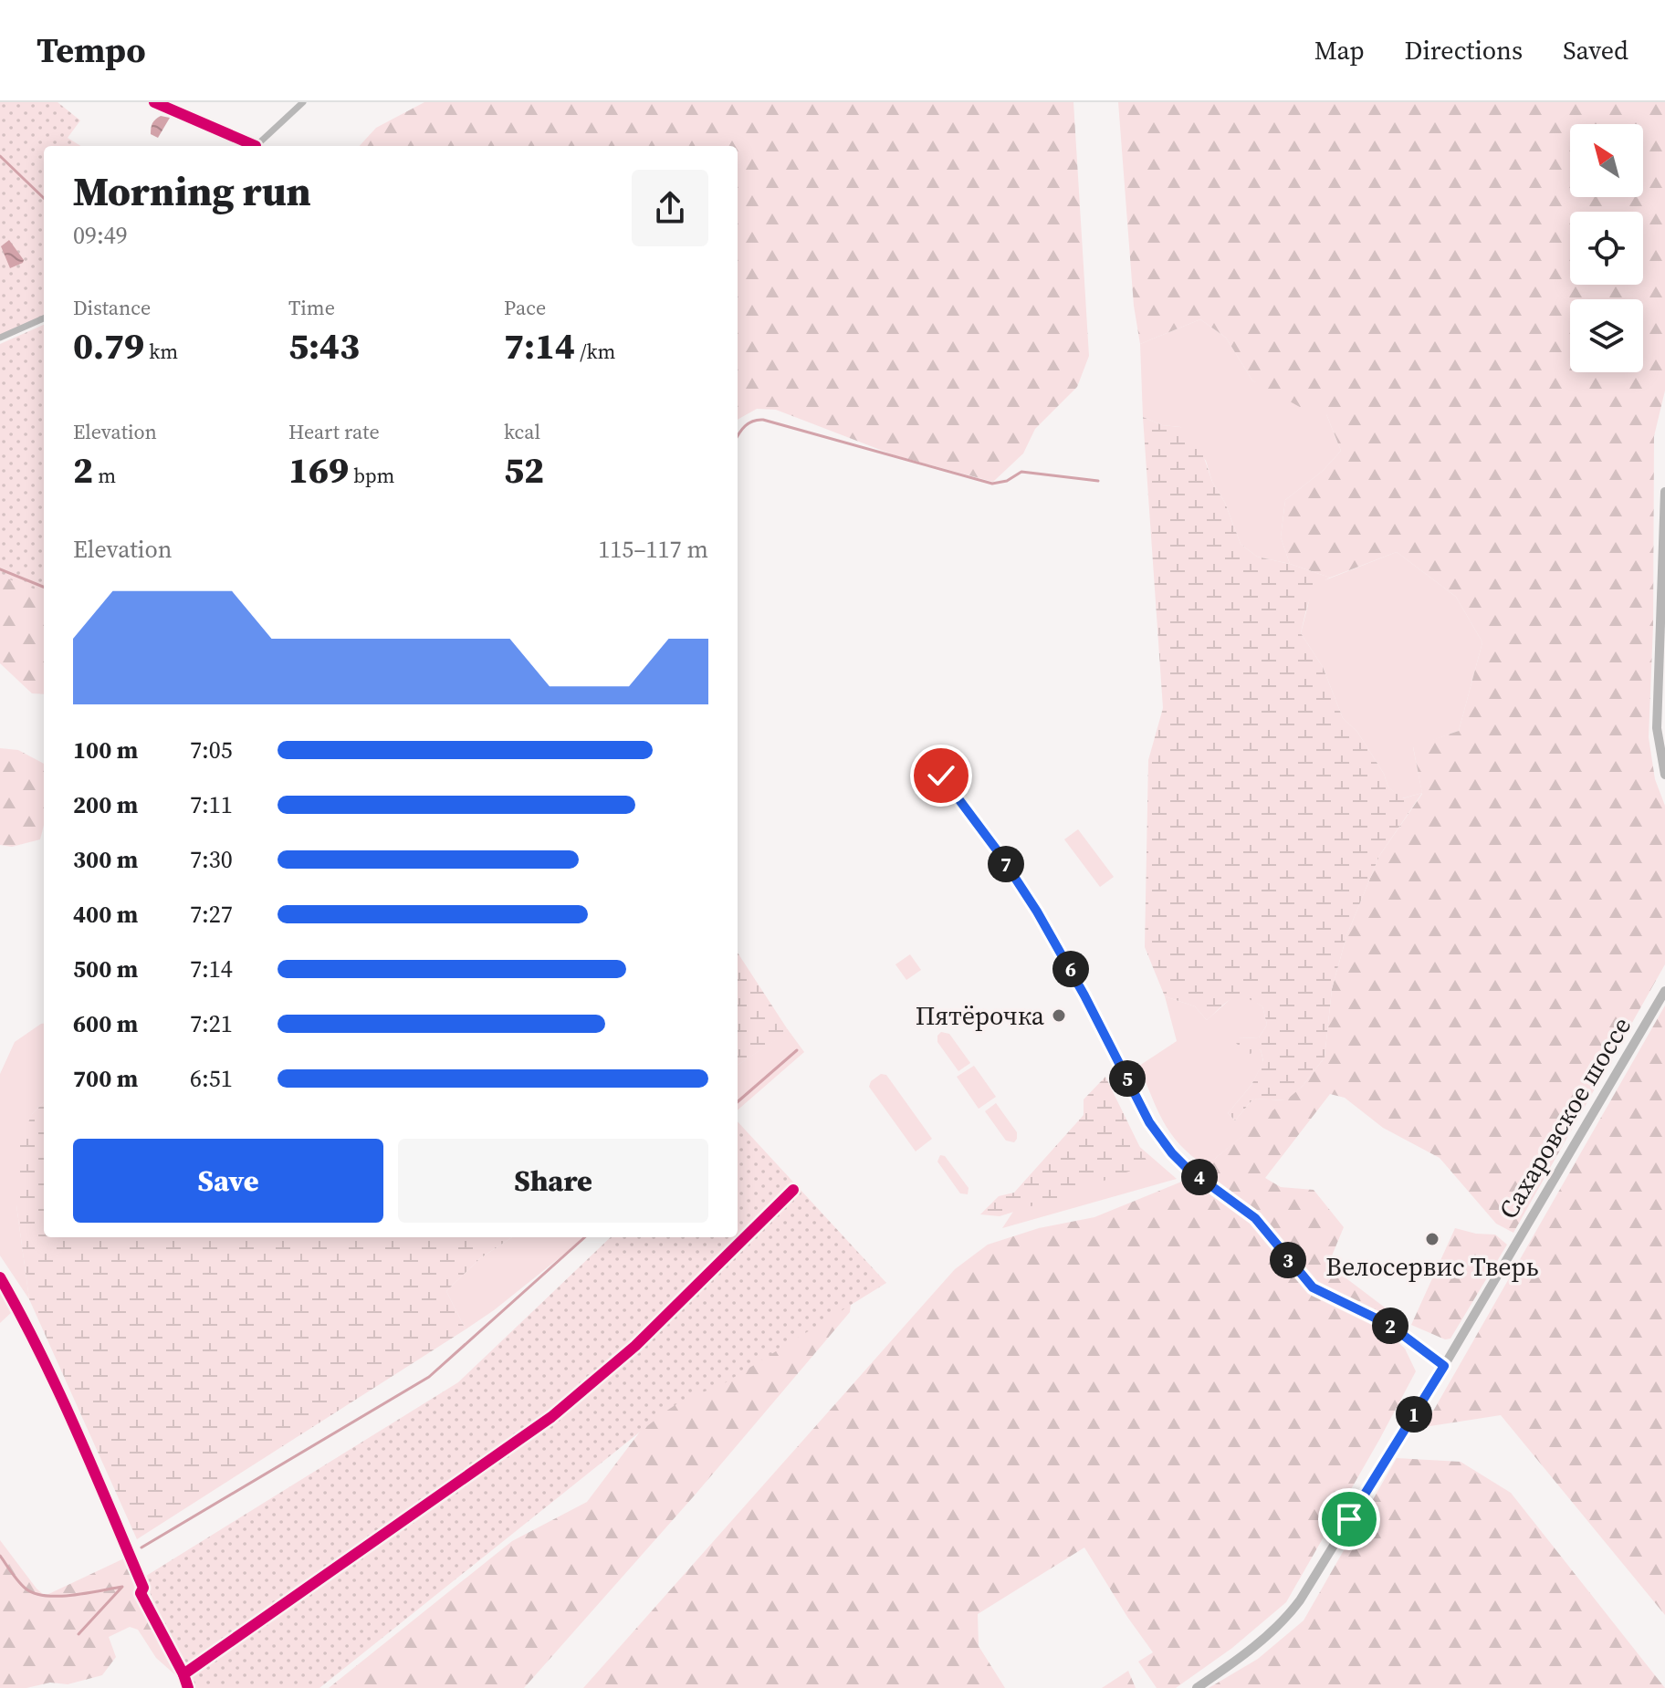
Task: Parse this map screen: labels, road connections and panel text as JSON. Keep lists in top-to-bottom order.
{
  "streets": {
    "main road": ["Сахаровское шоссе"]
  },
  "places": ["Пятёрочка", "Велосервис Тверь"],
  "north": "top left",
  "page": {
    "header": "Tempo",
    "nav": ["Map", "Directions", "Saved"],
    "heading": ["Morning run", "09:49"],
    "stats": [
      ["Distance", "0.79 km"],
      ["Time", "5:43"],
      ["Pace", "7:14 /km"],
      ["Elevation", "2 m"],
      ["Heart rate", "169 bpm"],
      ["kcal", "52"]
    ],
    "chart": ["Elevation", "115–117 m"],
    "list": [
      {
        "name": "100 m",
        "note": "7:05"
      },
      {
        "name": "200 m",
        "note": "7:11"
      },
      {
        "name": "300 m",
        "note": "7:30"
      },
      {
        "name": "400 m",
        "note": "7:27"
      },
      {
        "name": "500 m",
        "note": "7:14"
      },
      {
        "name": "600 m",
        "note": "7:21"
      },
      {
        "name": "700 m",
        "note": "6:51"
      }
    ],
    "pins": [
      "7",
      "6",
      "5",
      "4",
      "3",
      "2",
      "1"
    ],
    "buttons": ["Save", "Share"]
  }
}
